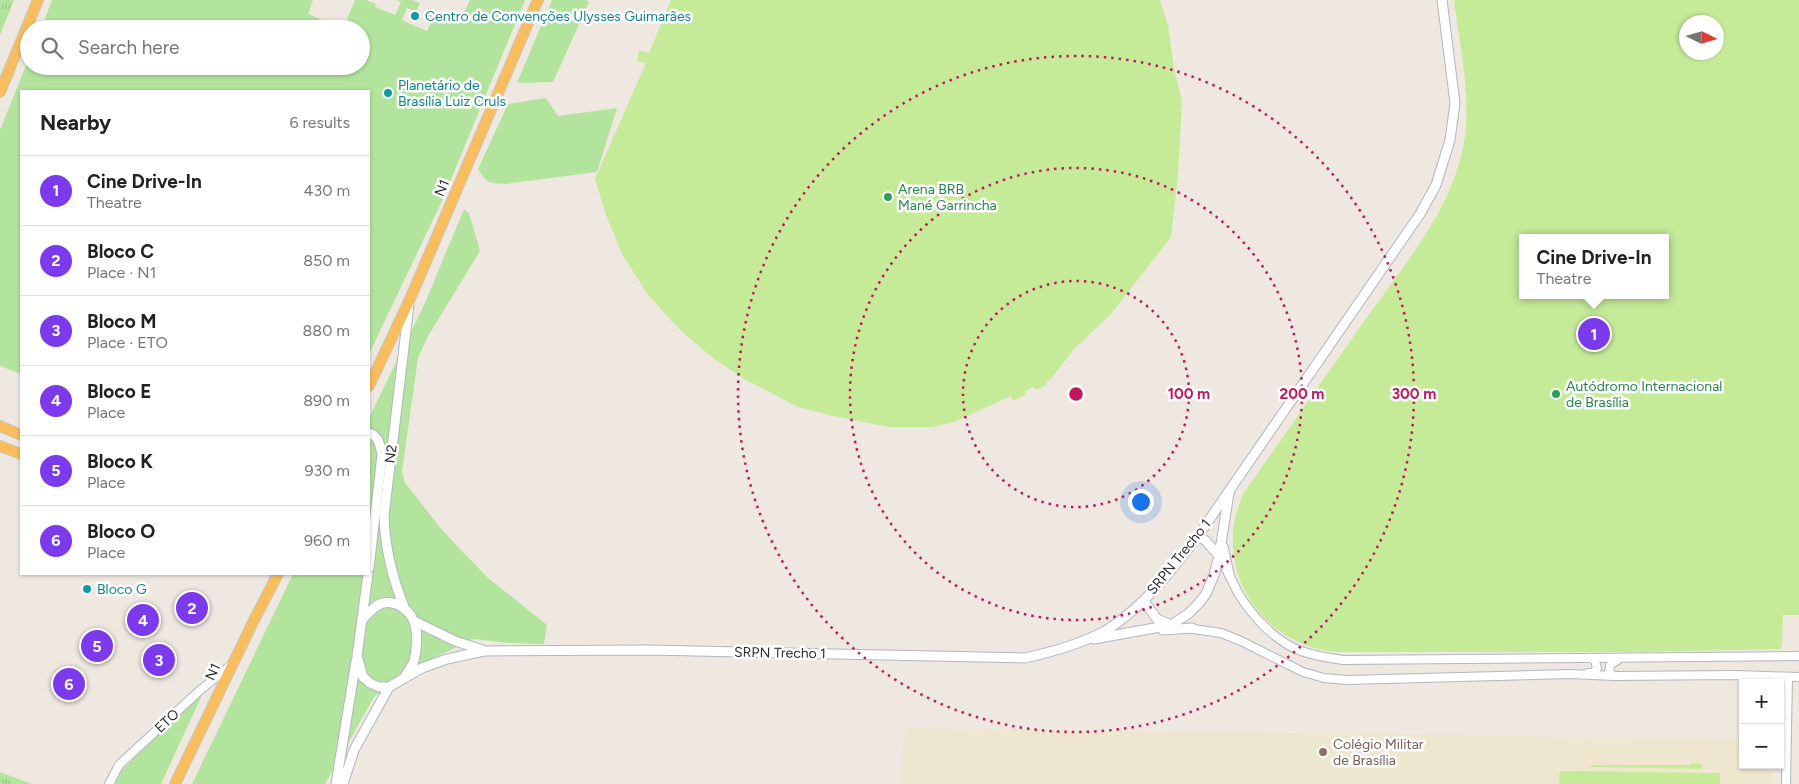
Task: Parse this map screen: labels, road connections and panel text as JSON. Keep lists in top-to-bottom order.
{
  "streets": {
    "highway": ["N1"],
    "main road": ["N2", "SRPN Trecho 1"],
    "street": ["ETO"]
  },
  "crossings": [
    ["N1", "N2"],
    ["N1", "ETO"],
    ["N2", "SRPN Trecho 1"]
  ],
  "places": [
    "Centro de Convenções Ulysses Guimarães",
    "Planetário de Brasília Luiz Cruls",
    "Arena BRB Mané Garrincha",
    "Autódromo Internacional de Brasília",
    "Bloco G",
    "Colégio Militar de Brasília"
  ],
  "north": "right",
  "page": {
    "search": "Search here",
    "heading": ["Nearby", "6 results"],
    "list": [
      {
        "mark": "1",
        "name": "Cine Drive-In",
        "note": "Theatre",
        "value": "430 m"
      },
      {
        "mark": "2",
        "name": "Bloco C",
        "note": "Place · N1",
        "value": "850 m"
      },
      {
        "mark": "3",
        "name": "Bloco M",
        "note": "Place · ETO",
        "value": "880 m"
      },
      {
        "mark": "4",
        "name": "Bloco E",
        "note": "Place",
        "value": "890 m"
      },
      {
        "mark": "5",
        "name": "Bloco K",
        "note": "Place",
        "value": "930 m"
      },
      {
        "mark": "6",
        "name": "Bloco O",
        "note": "Place",
        "value": "960 m"
      }
    ],
    "popup": ["Cine Drive-In", "Theatre"],
    "pins": [
      "1",
      "2",
      "4",
      "5",
      "3",
      "6"
    ],
    "map_buttons": ["+", "−"]
  },
  "rings": ["100 m", "200 m", "300 m"]
}
